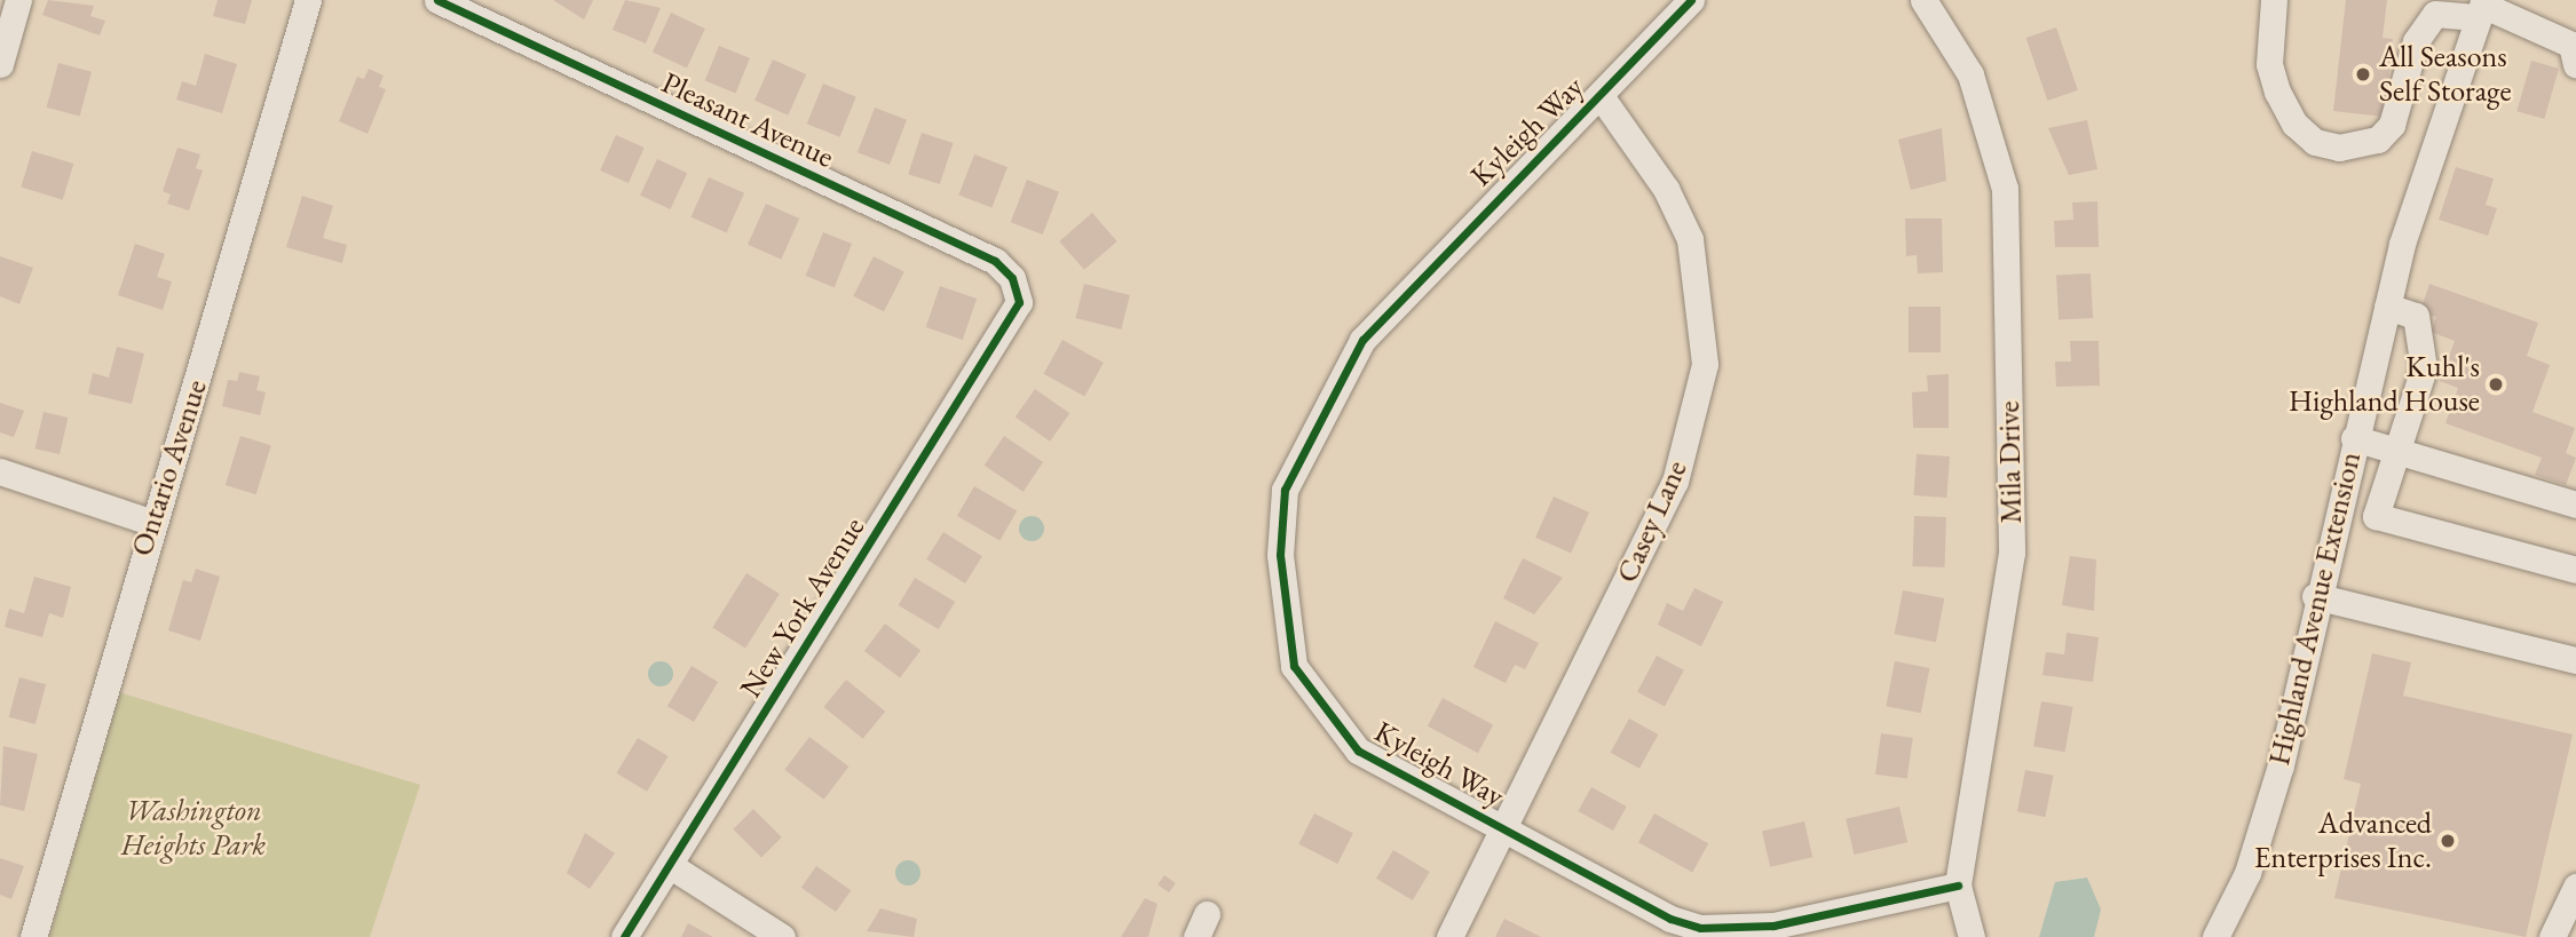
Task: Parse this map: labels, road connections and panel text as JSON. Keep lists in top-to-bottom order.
{
  "streets": {
    "street": [
      "Pleasant Avenue",
      "Kyleigh Way",
      "Mila Drive",
      "Ontario Avenue",
      "Casey Lane",
      "New York Avenue",
      "Highland Avenue Extension"
    ]
  },
  "crossings": [
    ["Pleasant Avenue", "New York Avenue"],
    ["Kyleigh Way", "Mila Drive"],
    ["Kyleigh Way", "Casey Lane"]
  ],
  "parks": ["Washington Heights Park"],
  "places": ["All Seasons Self Storage", "Kuhl's Highland House", "Advanced Enterprises Inc."]
}
